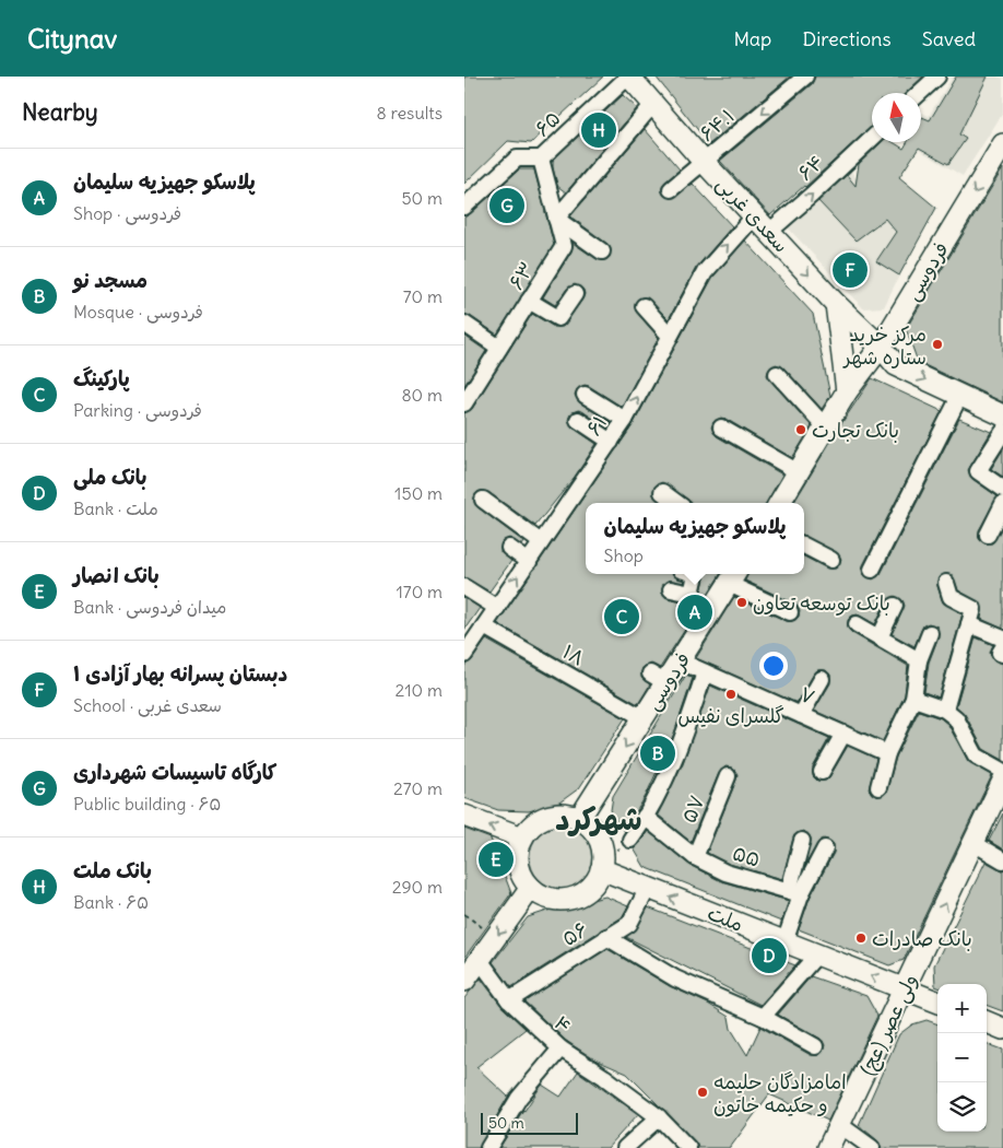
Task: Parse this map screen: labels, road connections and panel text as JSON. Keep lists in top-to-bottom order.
{
  "streets": {
    "main road": [
      "سعدی غربی",
      "فردوسی",
      "ملت",
      "ولی عصر (عج)"
    ],
    "street": [
      "۶۵",
      "۶۴.۱",
      "۶۴",
      "۶۳",
      "۶۱",
      "۱۸",
      "۷",
      "۵۷",
      "۵۵",
      "۵۶",
      "۴"
    ]
  },
  "crossings": [
    ["۶۵", "سعدی غربی"],
    ["۶۵", "۶۳"],
    ["۶۴.۱", "سعدی غربی"],
    ["۶۴", "سعدی غربی"],
    ["سعدی غربی", "فردوسی"],
    ["سعدی غربی", "۶۱"],
    ["فردوسی", "۱۸"],
    ["فردوسی", "۷"],
    ["فردوسی", "ملت"],
    ["۶۱", "۱۸"],
    ["۵۷", "۵۵"],
    ["ملت", "۵۶"],
    ["ملت", "ولی عصر (عج)"],
    ["۵۶", "۴"]
  ],
  "one_way": [
    "۶۴.۱",
    "۶۴",
    "سعدی غربی",
    "فردوسی",
    "۶۱",
    "ملت",
    "ولی عصر (عج)"
  ],
  "districts": ["شهرکرد"],
  "places": [
    "مرکز خرید ستاره شهر",
    "بانک تجارت",
    "بانک توسعه تعاون",
    "گلسرای نفیس",
    "بانک صادرات",
    "امامزادگان حلیمه و حکیمه خاتون"
  ],
  "scale_bar": "50 m",
  "north": "top",
  "page": {
    "header": "Citynav",
    "nav": ["Map", "Directions", "Saved"],
    "heading": ["Nearby", "8 results"],
    "pins": [
      "H",
      "G",
      "F",
      "A",
      "C",
      "B",
      "E",
      "D"
    ],
    "list": [
      {
        "mark": "A",
        "name": "پلاسکو جهیزیه سلیمان",
        "note": "Shop · فردوسی",
        "value": "50 m"
      },
      {
        "mark": "B",
        "name": "مسجد نو",
        "note": "Mosque · فردوسی",
        "value": "70 m"
      },
      {
        "mark": "C",
        "name": "پارکینگ",
        "note": "Parking · فردوسی",
        "value": "80 m"
      },
      {
        "mark": "D",
        "name": "بانک ملی",
        "note": "Bank · ملت",
        "value": "150 m"
      },
      {
        "mark": "E",
        "name": "بانک انصار",
        "note": "Bank · میدان فردوسی",
        "value": "170 m"
      },
      {
        "mark": "F",
        "name": "دبستان پسرانه بهار آزادی ۱",
        "note": "School · سعدی غربی",
        "value": "210 m"
      },
      {
        "mark": "G",
        "name": "کارگاه تاسیسات شهرداری",
        "note": "Public building · ۶۵",
        "value": "270 m"
      },
      {
        "mark": "H",
        "name": "بانک ملت",
        "note": "Bank · ۶۵",
        "value": "290 m"
      }
    ],
    "popup": ["پلاسکو جهیزیه سلیمان", "Shop"],
    "map_buttons": ["+", "−"],
    "scale": "50 m"
  }
}
